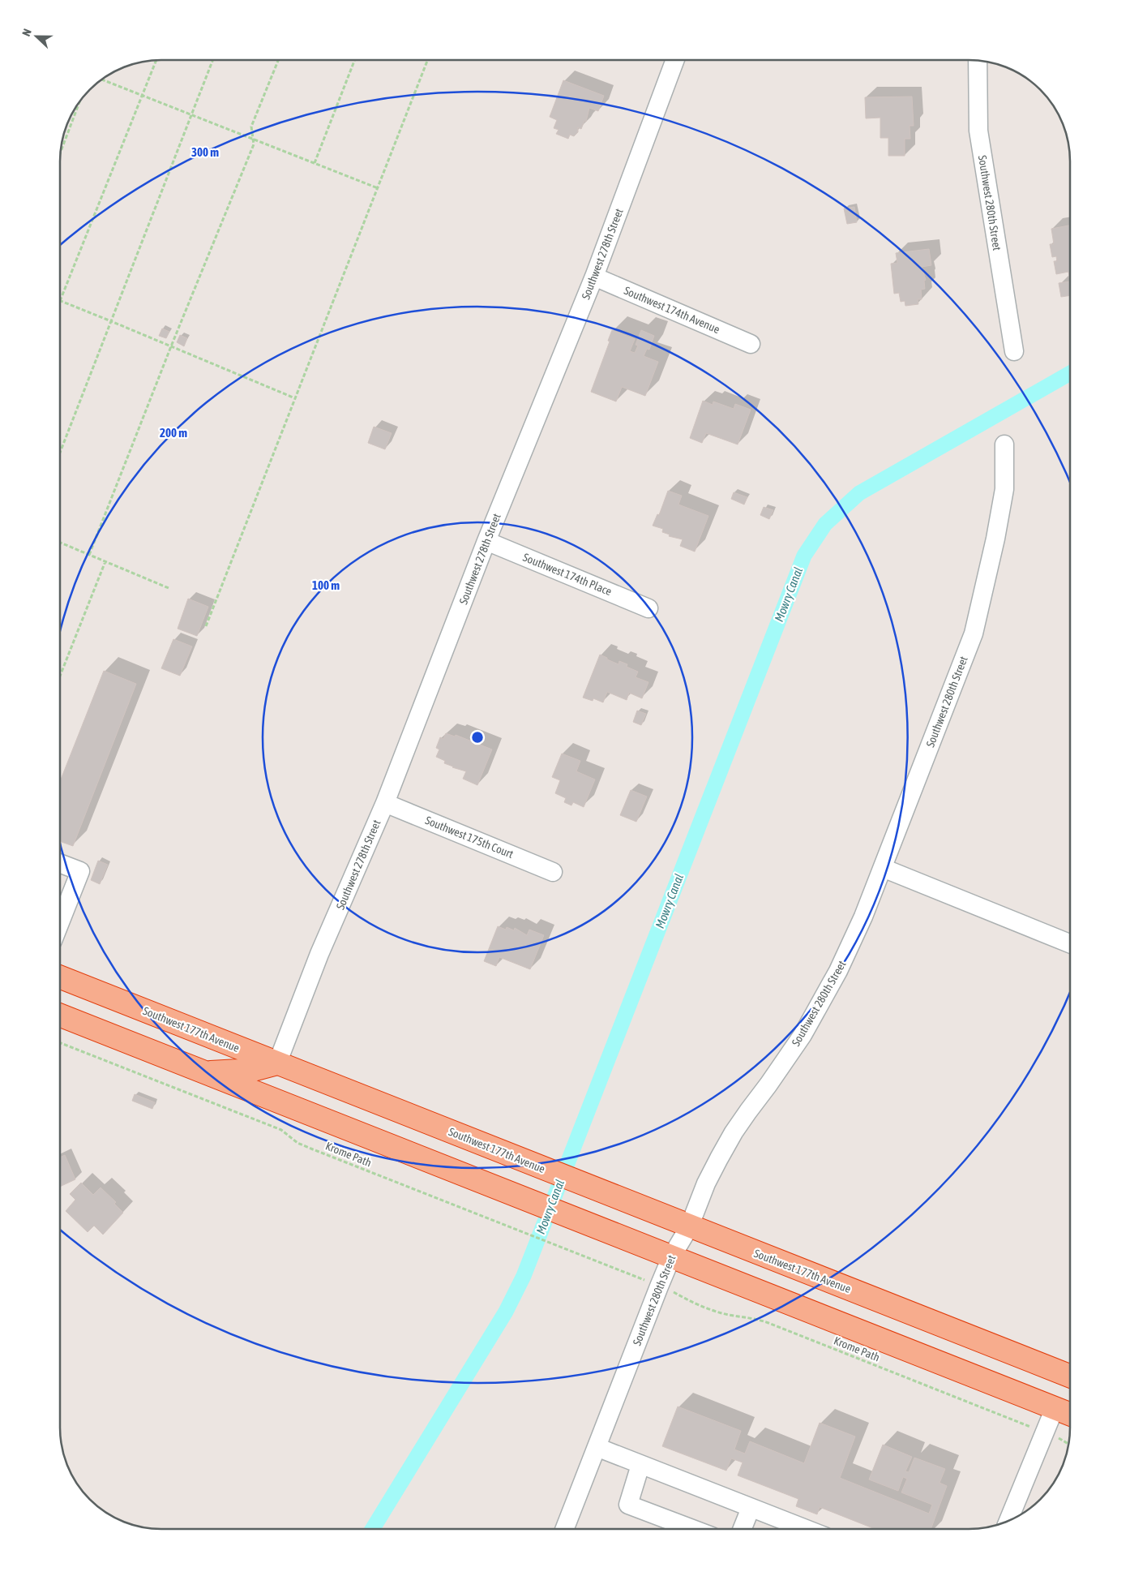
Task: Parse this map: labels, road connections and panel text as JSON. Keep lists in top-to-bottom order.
{
  "streets": {
    "highway": ["Southwest 177th Avenue"],
    "street": [
      "Southwest 280th Street",
      "Southwest 278th Street",
      "Southwest 174th Avenue",
      "Southwest 174th Place",
      "Southwest 175th Court"
    ],
    "path": ["Krome Path"]
  },
  "crossings": [
    ["Southwest 280th Street", "Southwest 177th Avenue"],
    ["Southwest 278th Street", "Southwest 174th Avenue"],
    ["Southwest 278th Street", "Southwest 174th Place"],
    ["Southwest 278th Street", "Southwest 175th Court"],
    ["Southwest 278th Street", "Southwest 177th Avenue"]
  ],
  "water": ["Mowry Canal"],
  "north": "left",
  "rings": ["300 m", "200 m", "100 m"]
}
